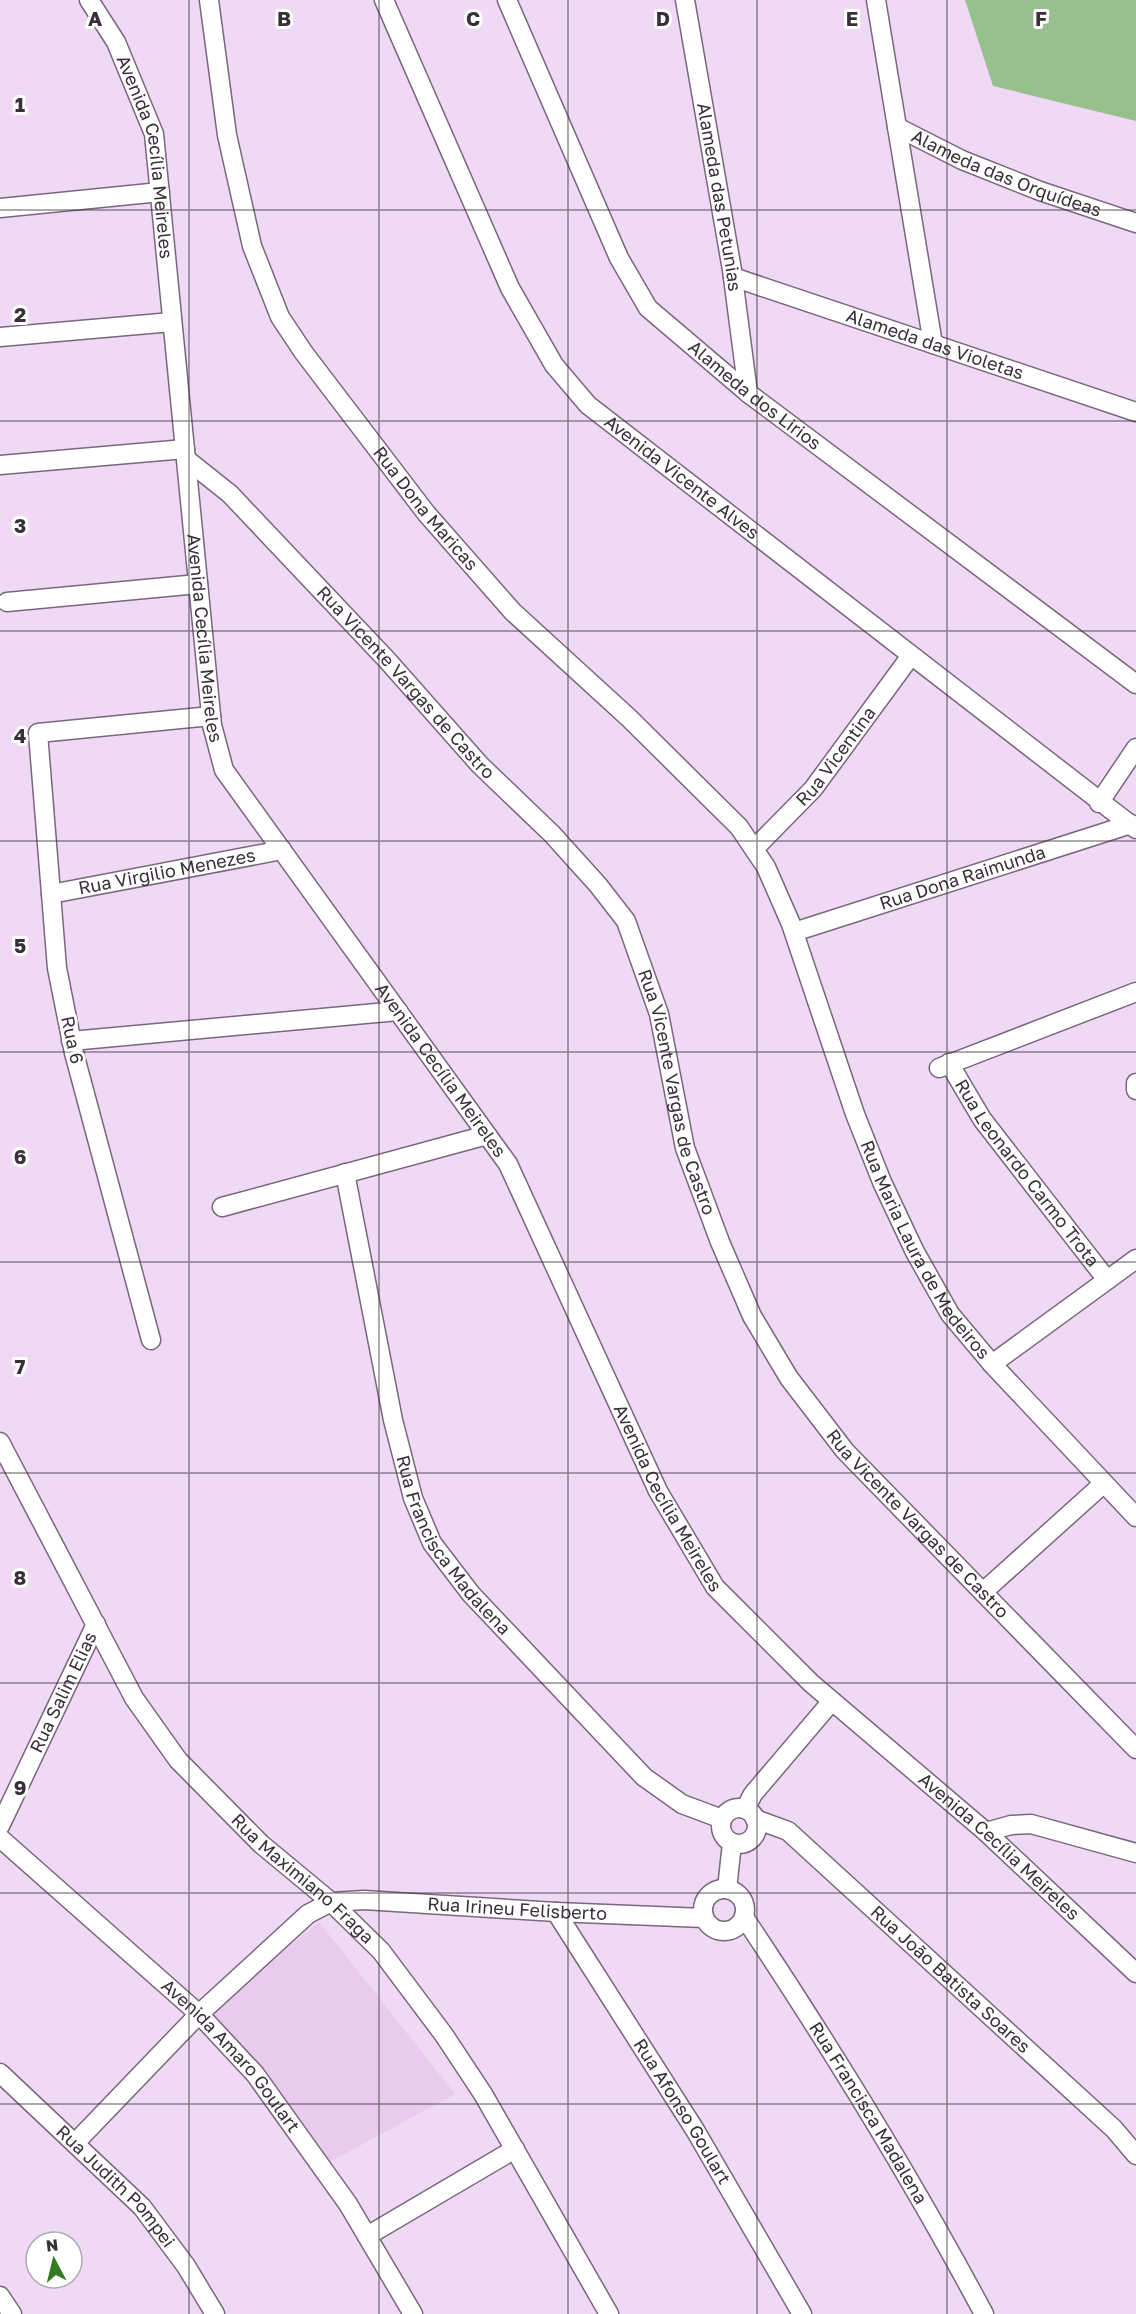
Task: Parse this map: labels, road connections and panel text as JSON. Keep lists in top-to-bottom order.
{
  "streets": {
    "street": [
      "Avenida Cecília Meireles",
      "Alameda das Orquídeas",
      "Alameda das Petunias",
      "Alameda das Violetas",
      "Alameda dos Lirios",
      "Avenida Vicente Alves",
      "Rua Dona Maricas",
      "Rua Vicente Vargas de Castro",
      "Rua Vicentina",
      "Rua Virgilio Menezes",
      "Rua Dona Raimunda",
      "Rua 6",
      "Rua Leonardo Carmo Trota",
      "Rua Maria Laura de Medeiros",
      "Rua Francisca Madalena",
      "Rua Salim Elias",
      "Rua Maximiano Fraga",
      "Rua Irineu Felisberto",
      "Rua João Batista Soares",
      "Avenida Amaro Goulart",
      "Rua Afonso Goulart",
      "Rua Judith Pompei"
    ]
  },
  "crossings": [
    ["Avenida Cecília Meireles", "Rua Vicente Vargas de Castro"],
    ["Avenida Cecília Meireles", "Rua Virgilio Menezes"],
    ["Avenida Cecília Meireles", "Rua 6"],
    ["Alameda das Petunias", "Alameda das Violetas"],
    ["Alameda das Petunias", "Alameda dos Lirios"],
    ["Avenida Vicente Alves", "Rua Vicentina"],
    ["Avenida Vicente Alves", "Rua Dona Raimunda"],
    ["Rua Dona Maricas", "Rua Vicentina"],
    ["Rua Dona Maricas", "Rua Dona Raimunda"],
    ["Rua Dona Maricas", "Rua Maria Laura de Medeiros"],
    ["Rua Virgilio Menezes", "Rua 6"],
    ["Rua Dona Raimunda", "Rua Maria Laura de Medeiros"],
    ["Rua Francisca Madalena", "Rua Irineu Felisberto"],
    ["Rua Francisca Madalena", "Rua João Batista Soares"],
    ["Rua Salim Elias", "Rua Maximiano Fraga"],
    ["Rua Maximiano Fraga", "Rua Irineu Felisberto"],
    ["Rua Irineu Felisberto", "Rua Afonso Goulart"]
  ],
  "north": "top",
  "grid": {
    "columns": [
      "A",
      "B",
      "C",
      "D",
      "E",
      "F"
    ],
    "rows": [
      "1",
      "2",
      "3",
      "4",
      "5",
      "6",
      "7",
      "8",
      "9"
    ]
  }
}
